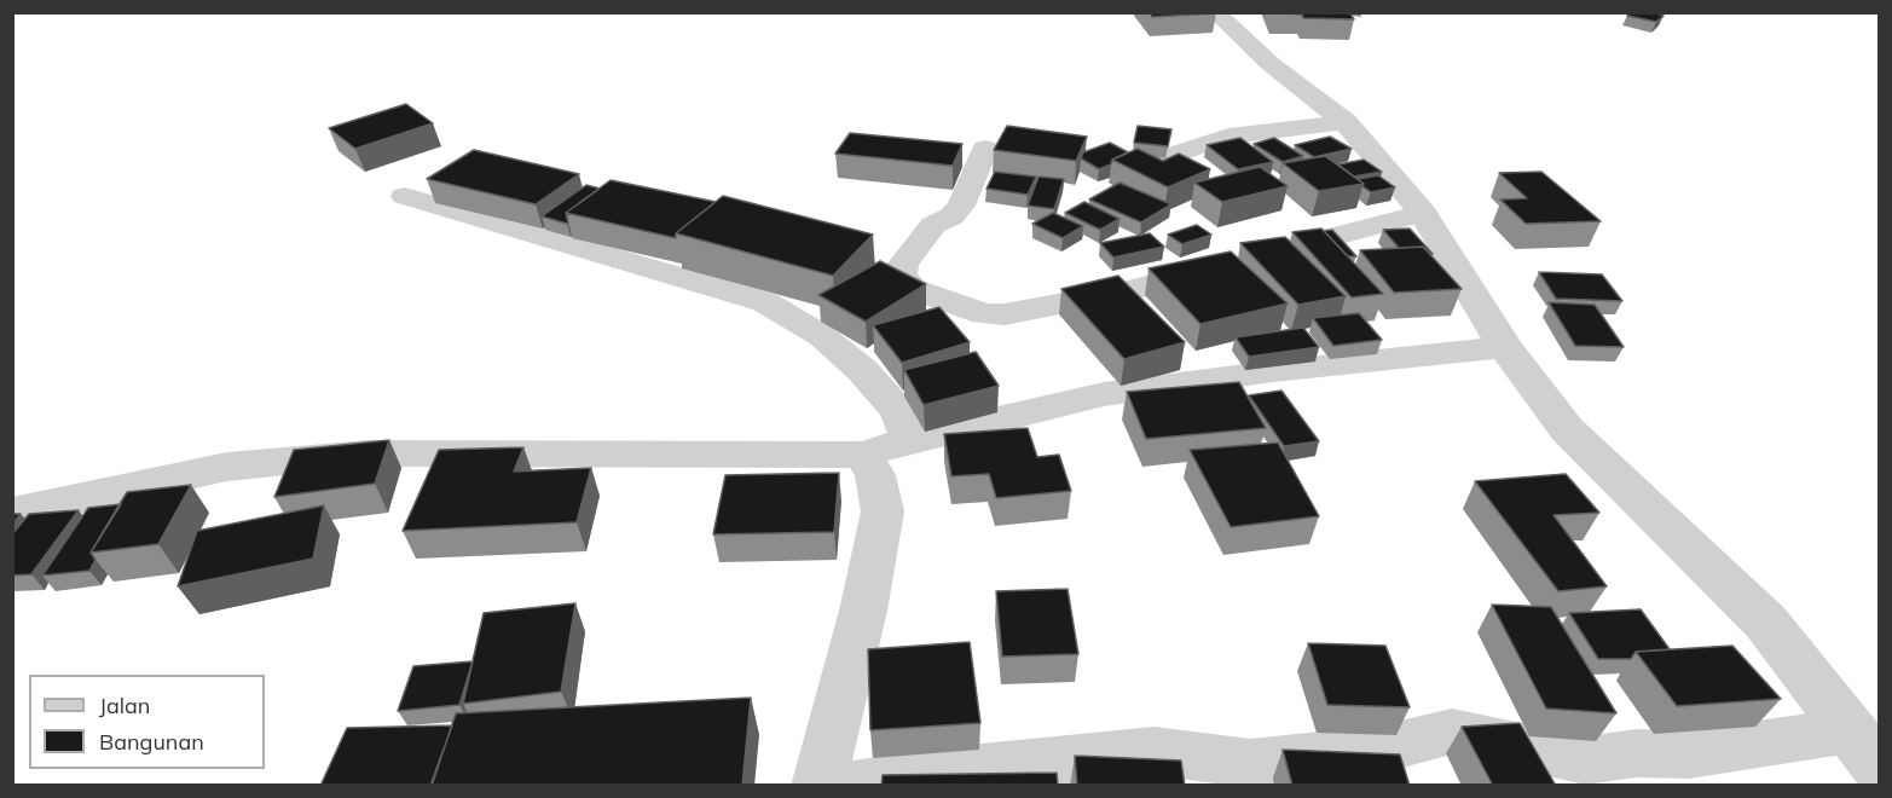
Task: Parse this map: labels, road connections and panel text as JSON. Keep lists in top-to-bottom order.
{
  "legend": ["Jalan", "Bangunan"]
}
